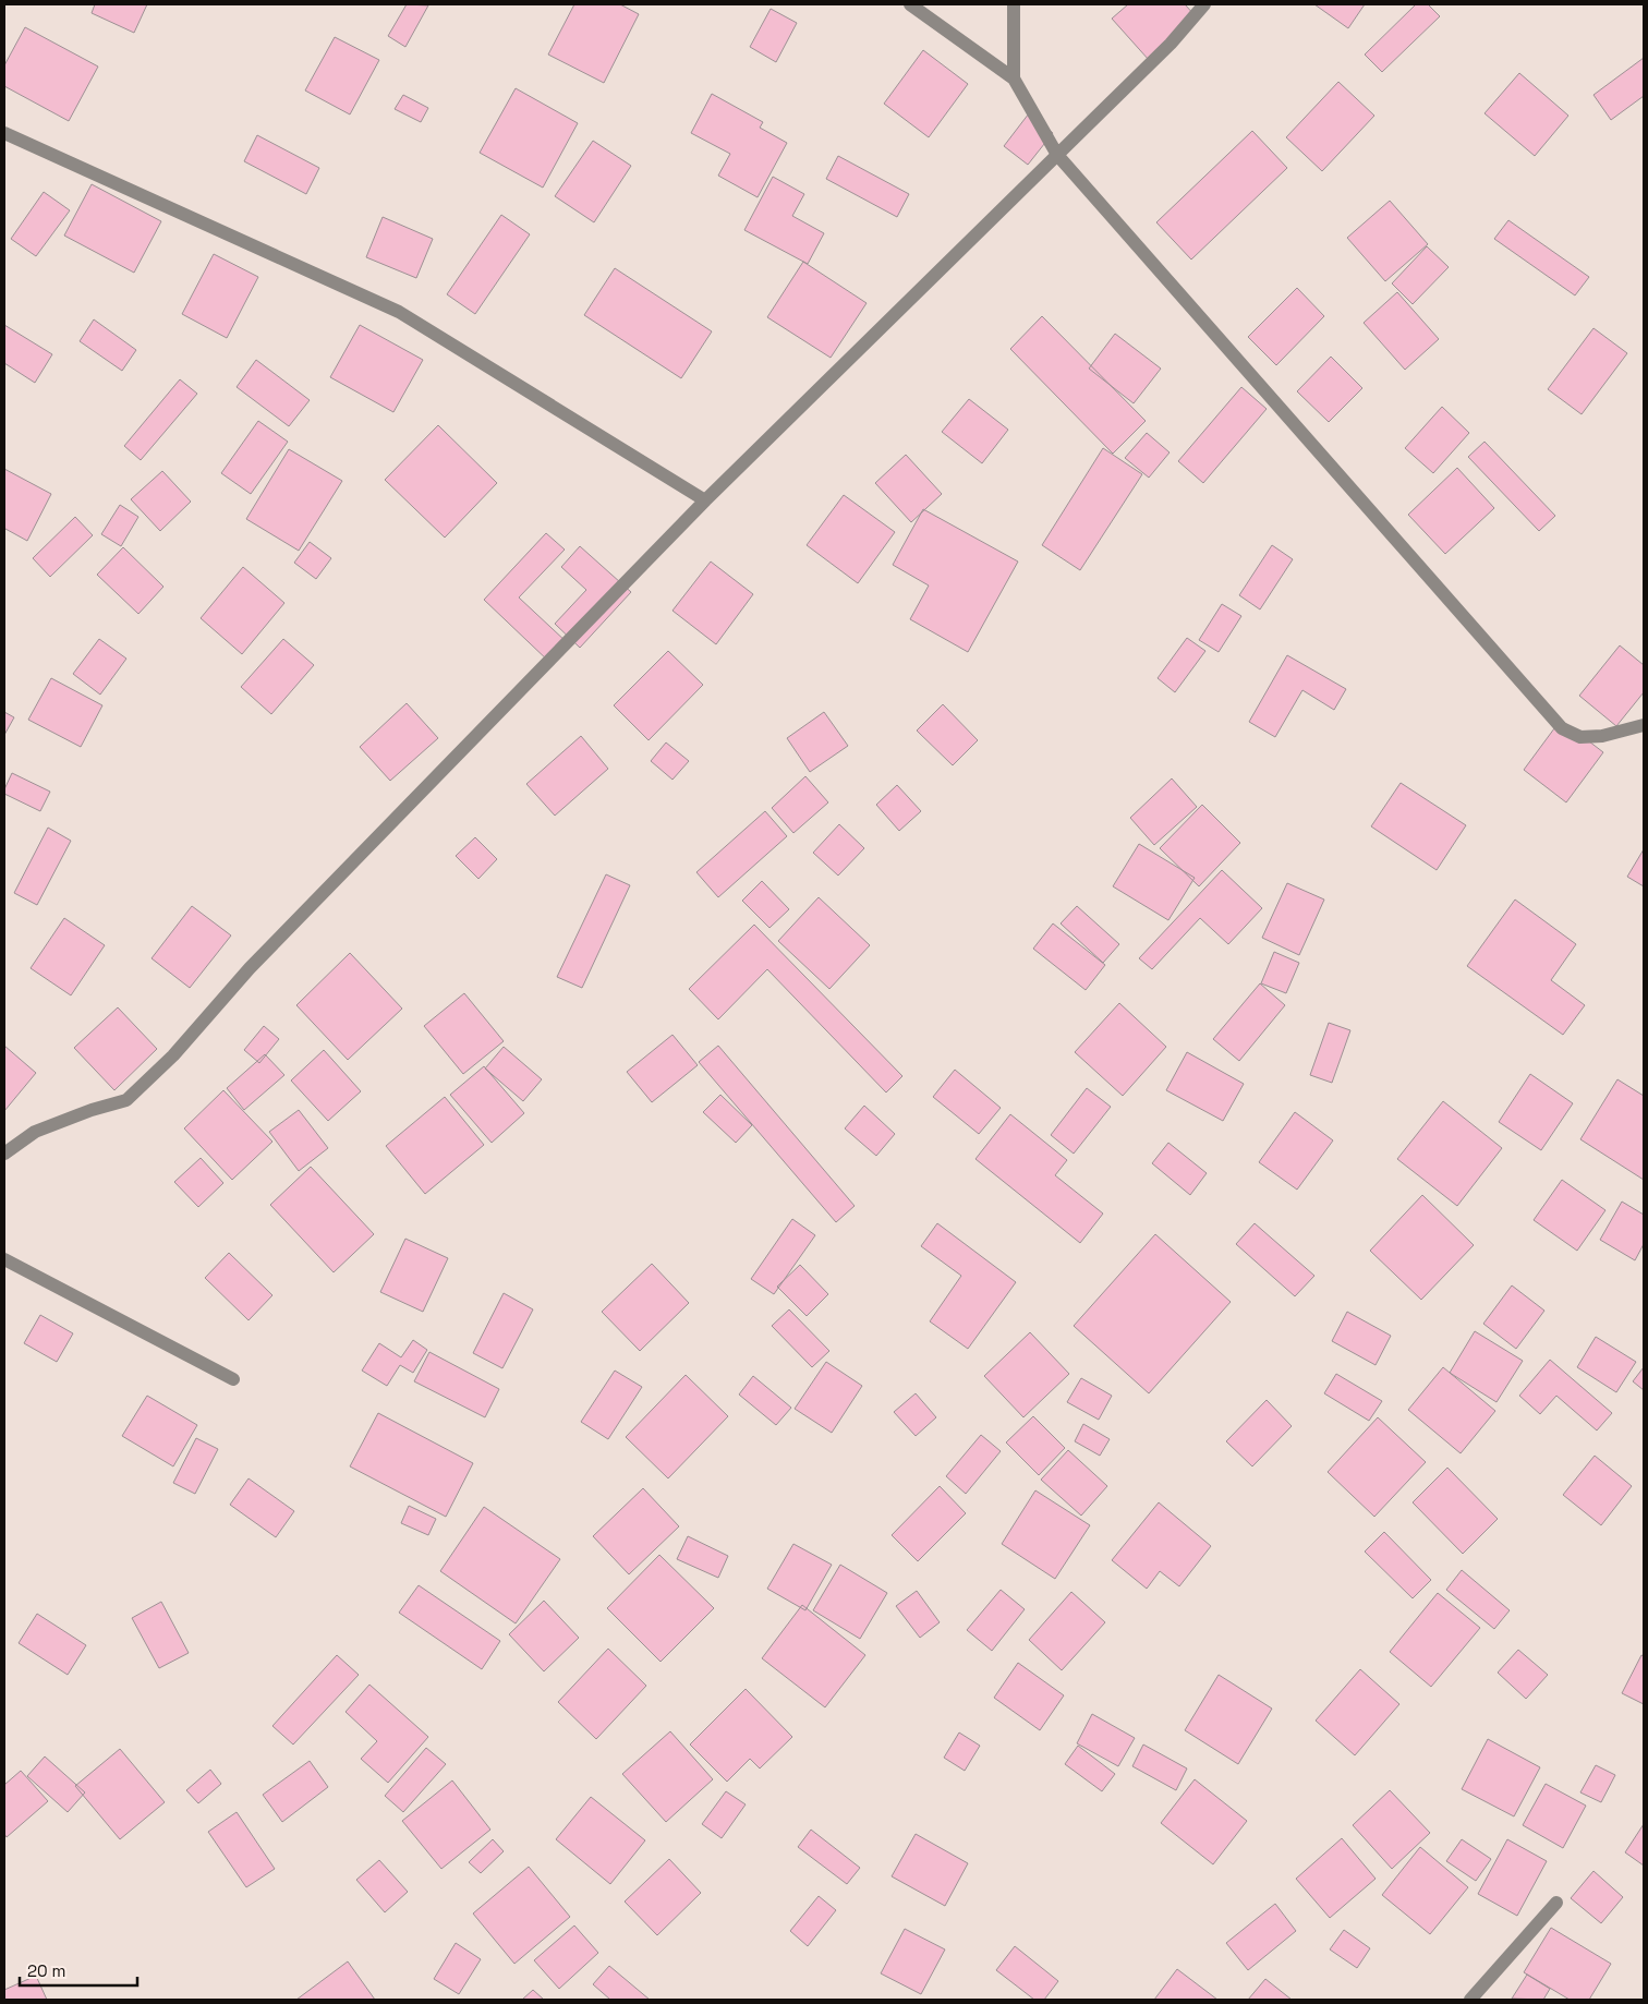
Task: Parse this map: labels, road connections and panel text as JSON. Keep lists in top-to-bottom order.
{
  "scale_bar": "20 m"
}
